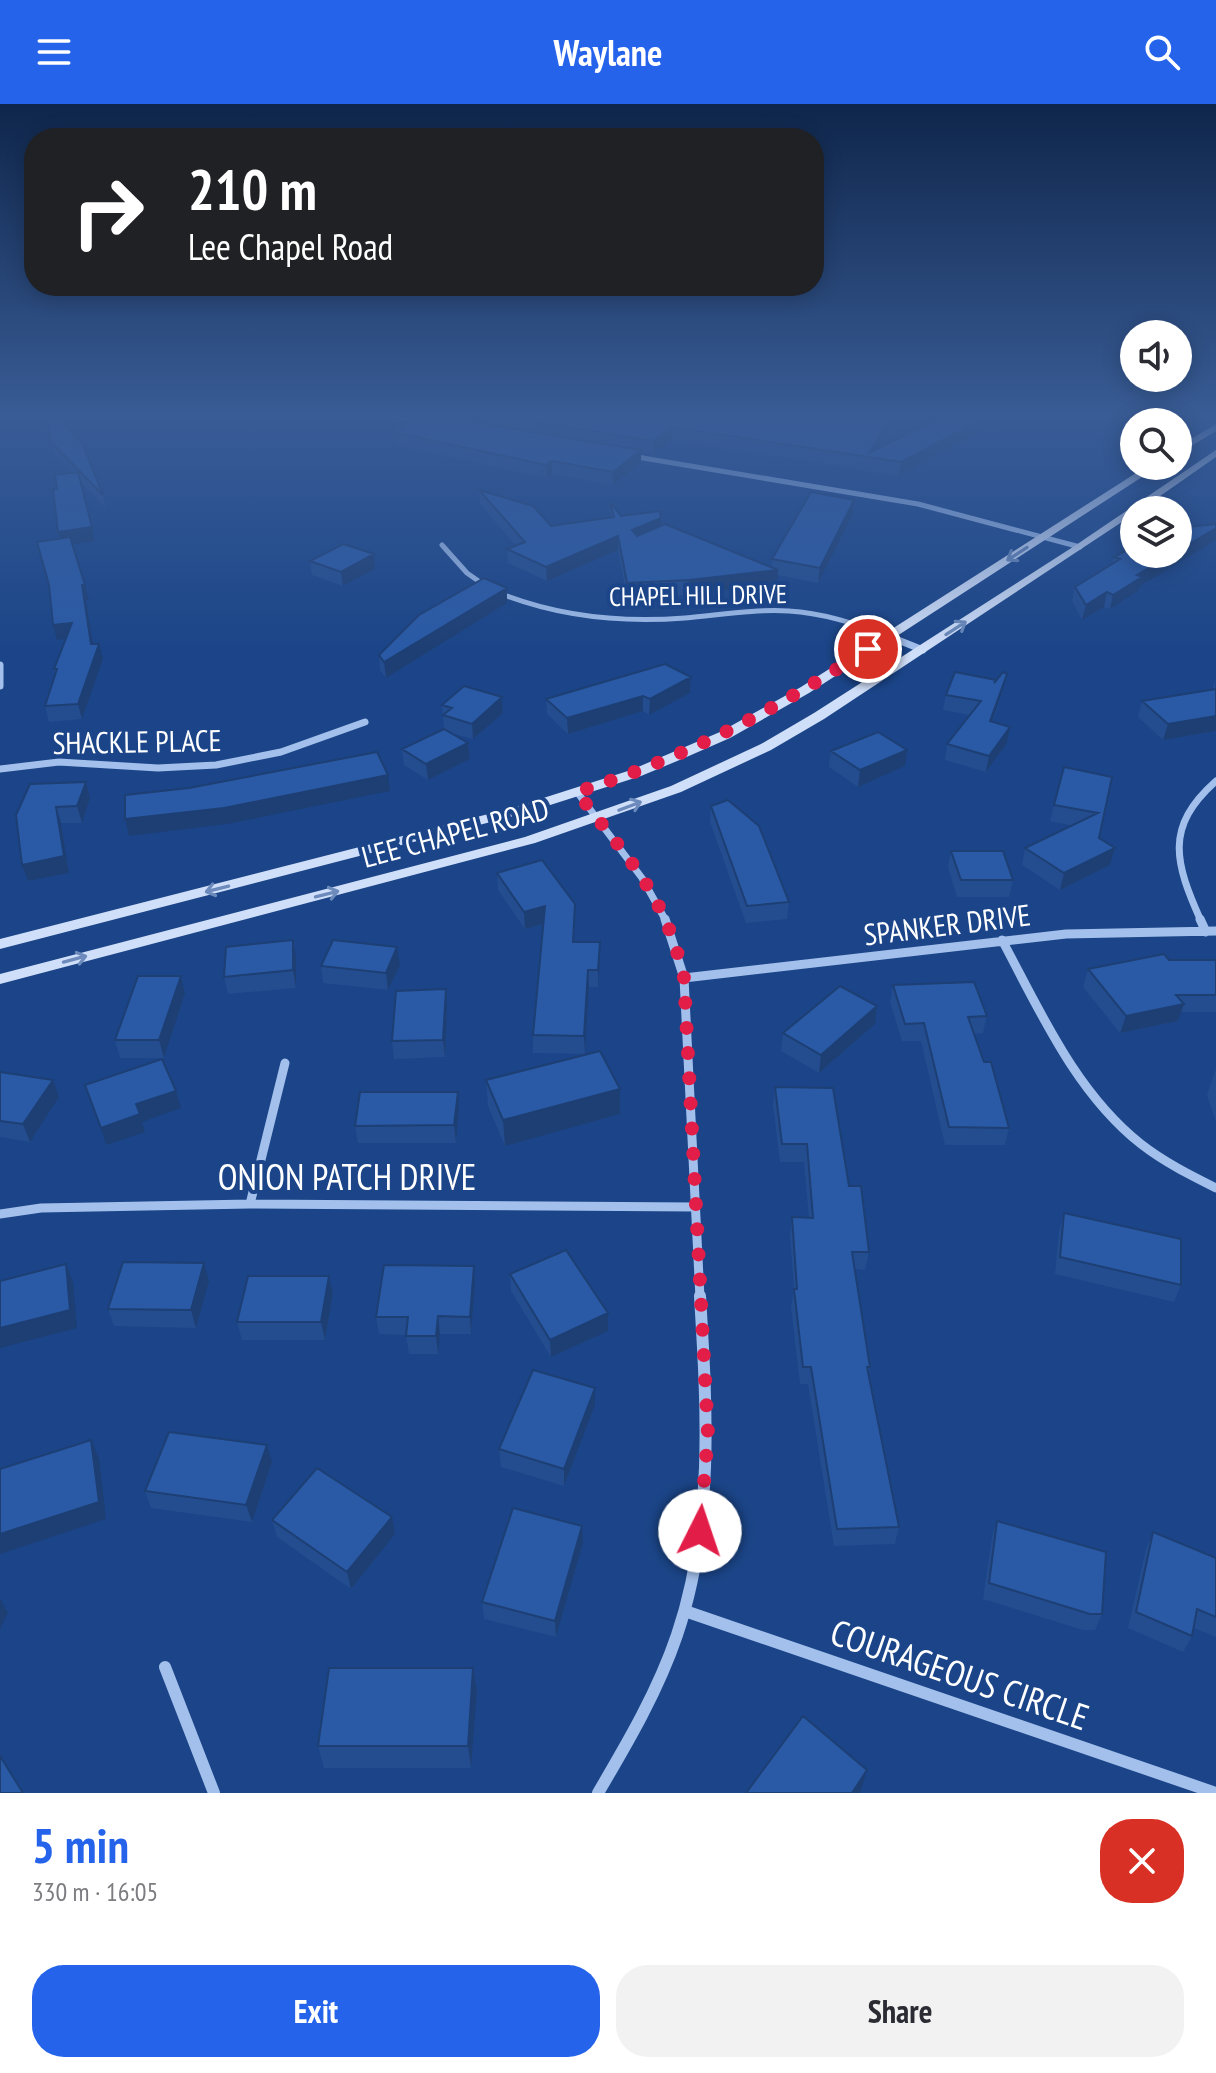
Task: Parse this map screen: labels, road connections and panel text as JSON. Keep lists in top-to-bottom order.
{
  "streets": {
    "main road": ["LEE CHAPEL ROAD"],
    "street": [
      "CHAPEL HILL DRIVE",
      "SHACKLE PLACE",
      "SPANKER DRIVE",
      "ONION PATCH DRIVE",
      "COURAGEOUS CIRCLE"
    ]
  },
  "crossings": [
    ["CHAPEL HILL DRIVE", "LEE CHAPEL ROAD"]
  ],
  "page": {
    "header": "Waylane",
    "turn": ["210 m", "Lee Chapel Road"],
    "heading": ["5 min", "330 m · 16:05"],
    "buttons": ["Exit", "Share"]
  }
}
